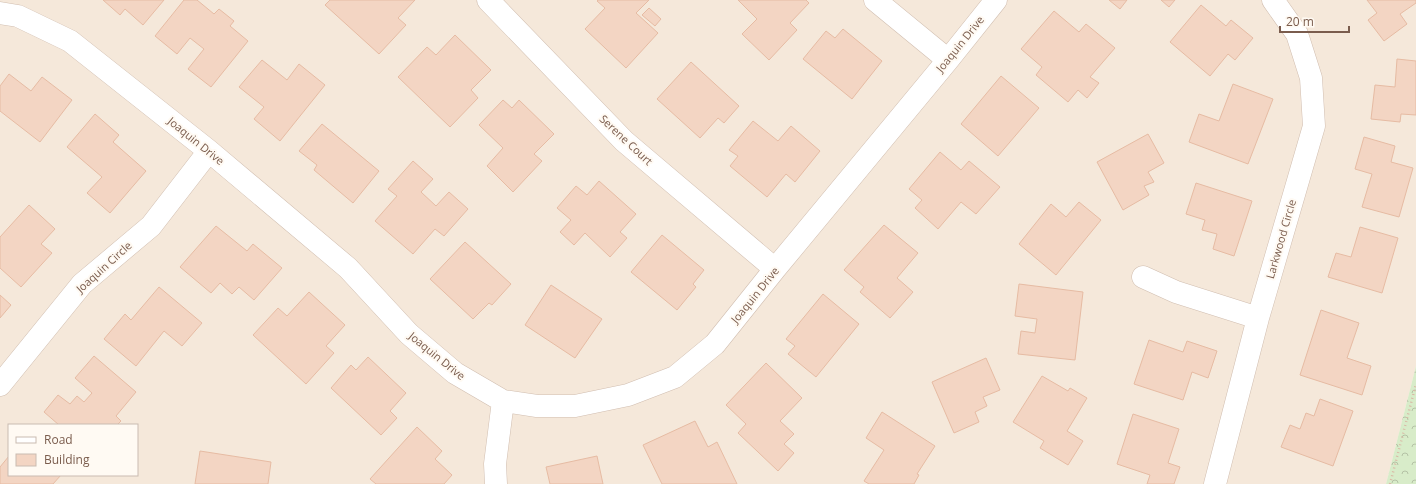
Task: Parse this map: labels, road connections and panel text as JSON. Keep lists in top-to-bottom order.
{
  "streets": {
    "street": [
      "Joaquin Drive",
      "Serene Court",
      "Larkwood Circle",
      "Joaquin Circle"
    ]
  },
  "crossings": [
    ["Joaquin Drive", "Serene Court"],
    ["Joaquin Drive", "Joaquin Circle"]
  ],
  "legend": ["Road", "Building"],
  "scale_bar": "20 m"
}
